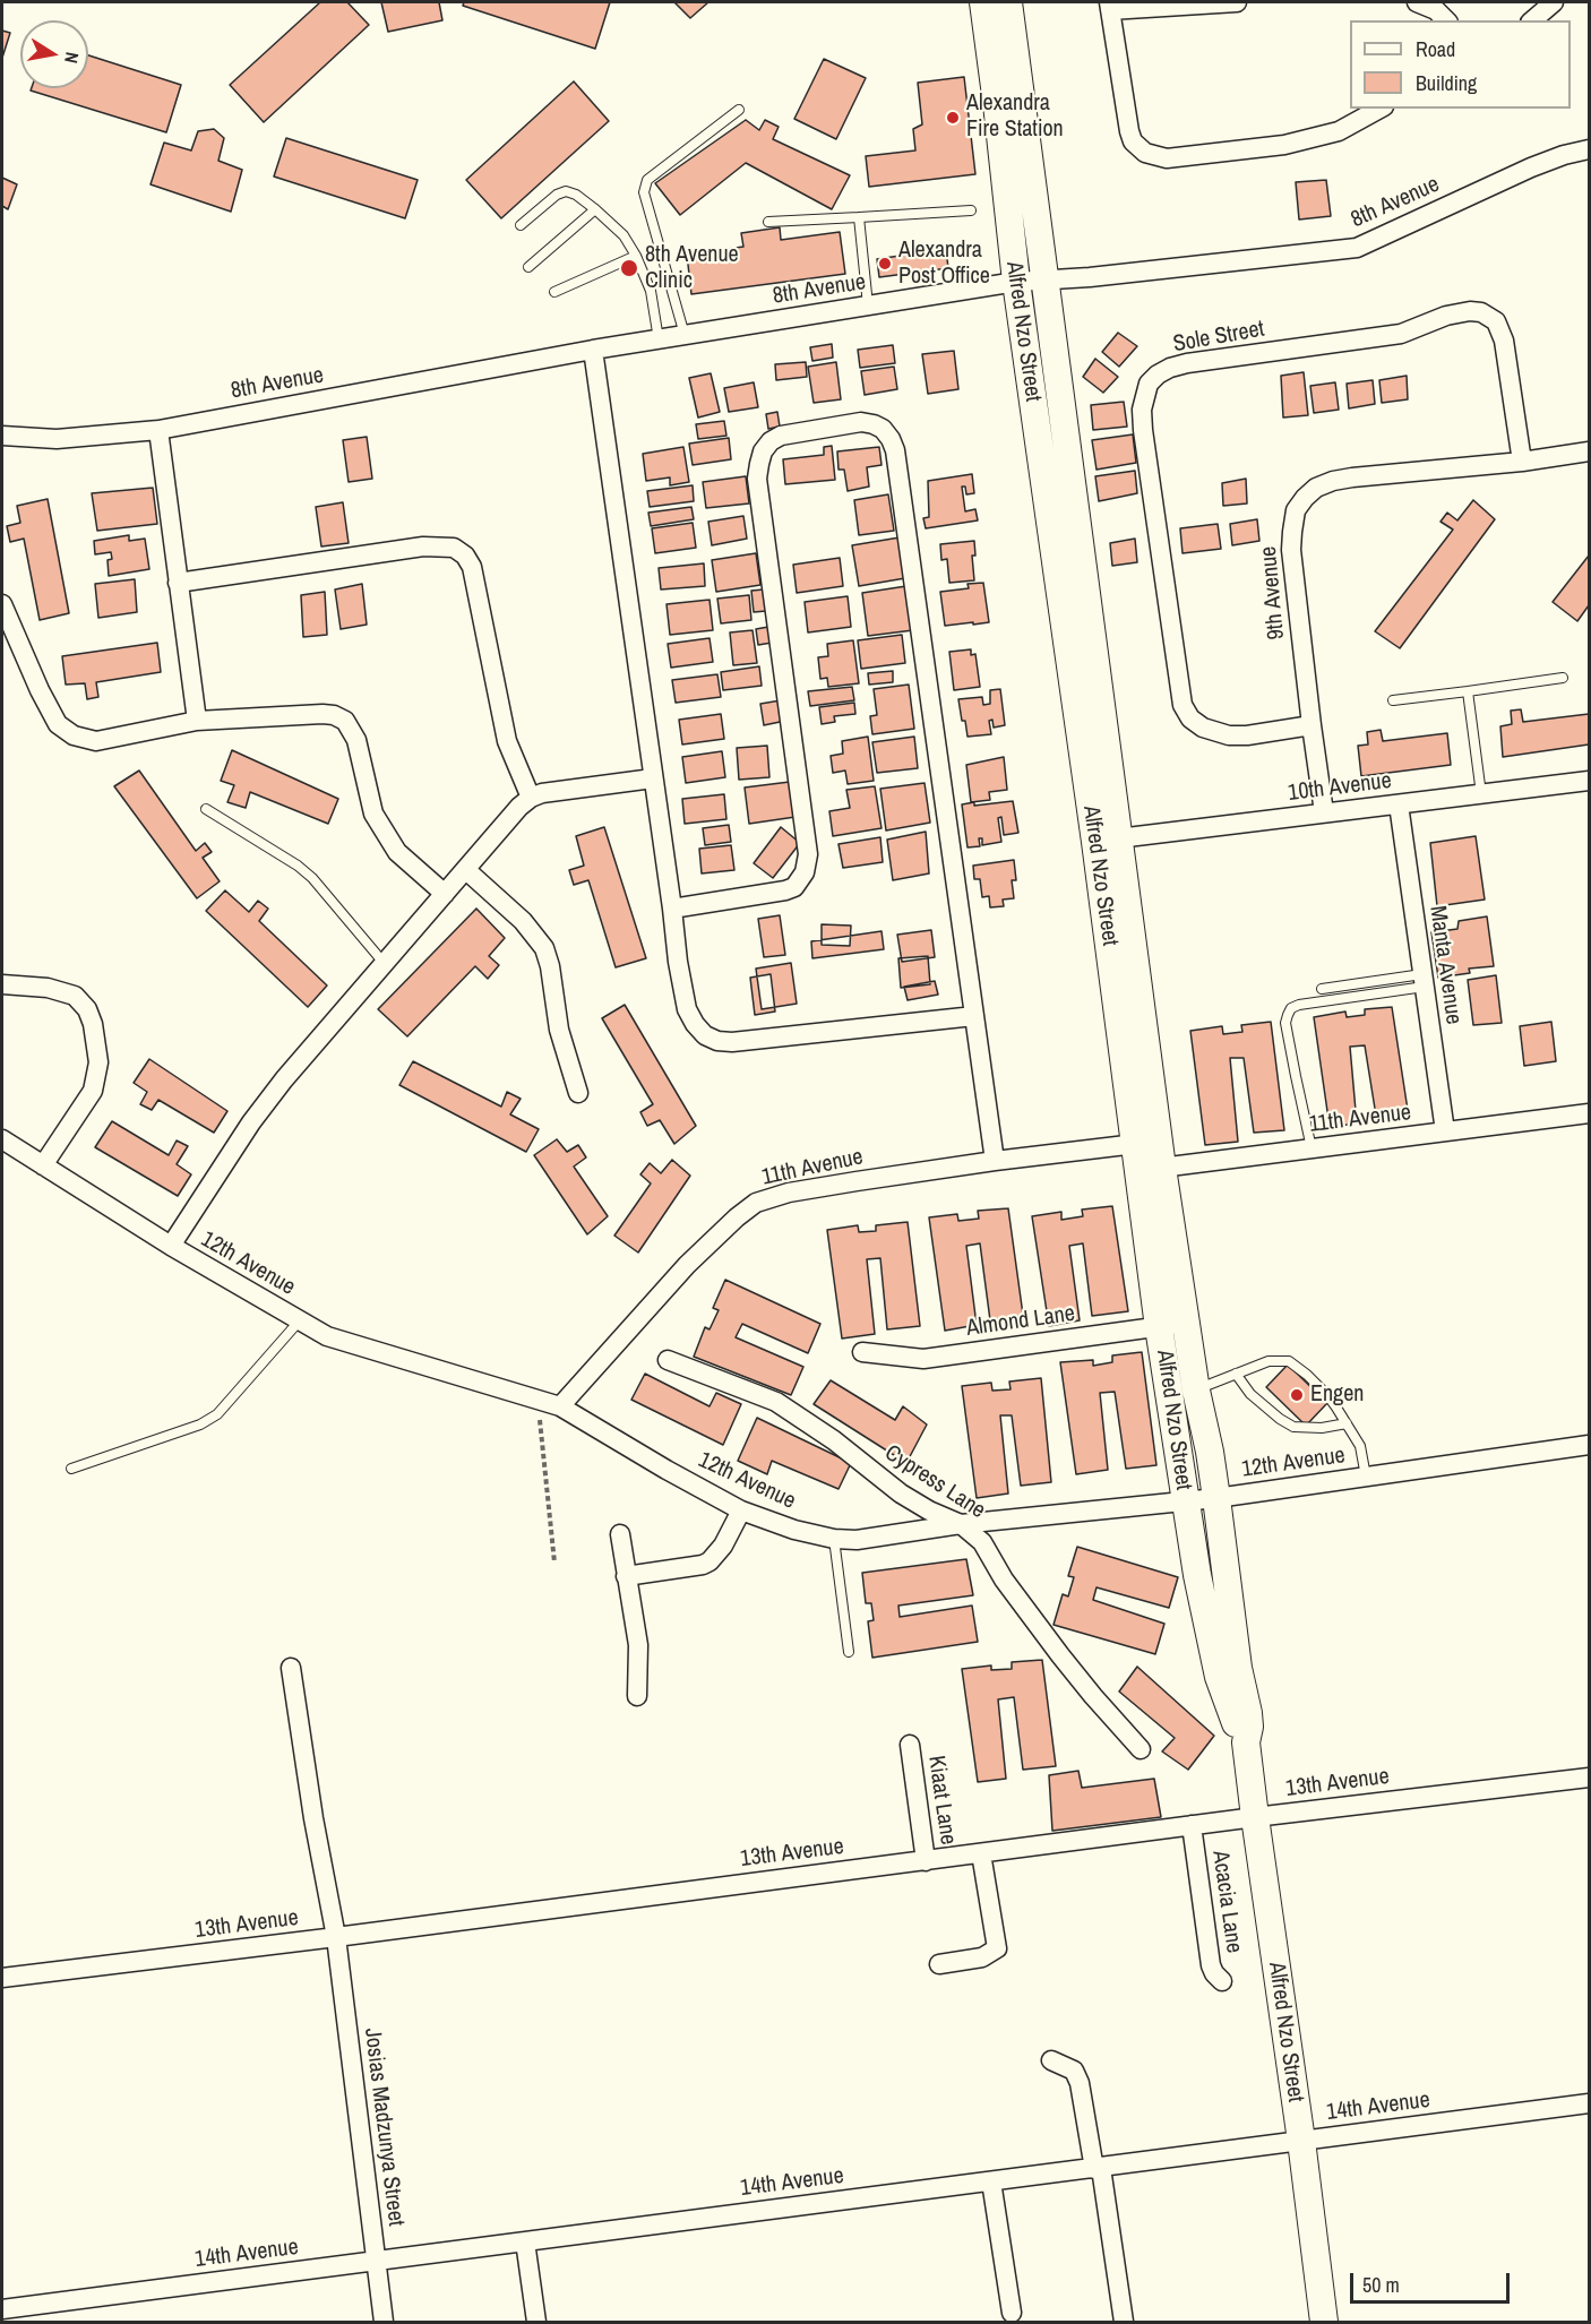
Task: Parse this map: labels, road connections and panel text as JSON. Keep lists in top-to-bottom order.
{
  "streets": {
    "street": [
      "8th Avenue",
      "Alfred Nzo Street",
      "Sole Street",
      "9th Avenue",
      "10th Avenue",
      "Manta Avenue",
      "11th Avenue",
      "12th Avenue",
      "Almond Lane",
      "Cypress Lane",
      "13th Avenue",
      "Kiaat Lane",
      "Acacia Lane",
      "14th Avenue",
      "Josias Madzunya Street"
    ]
  },
  "crossings": [
    ["8th Avenue", "Alfred Nzo Street"],
    ["Alfred Nzo Street", "10th Avenue"],
    ["Alfred Nzo Street", "11th Avenue"],
    ["Alfred Nzo Street", "12th Avenue"],
    ["Alfred Nzo Street", "Almond Lane"],
    ["Alfred Nzo Street", "13th Avenue"],
    ["Alfred Nzo Street", "14th Avenue"],
    ["Sole Street", "9th Avenue"],
    ["9th Avenue", "10th Avenue"],
    ["10th Avenue", "Manta Avenue"],
    ["Manta Avenue", "11th Avenue"],
    ["11th Avenue", "12th Avenue"],
    ["12th Avenue", "Cypress Lane"],
    ["13th Avenue", "Kiaat Lane"],
    ["13th Avenue", "Acacia Lane"],
    ["13th Avenue", "Josias Madzunya Street"],
    ["14th Avenue", "Josias Madzunya Street"]
  ],
  "places": [
    "Alexandra Fire Station",
    "Alexandra Post Office",
    "8th Avenue Clinic",
    "Engen"
  ],
  "legend": ["Road", "Building"],
  "scale_bar": "50 m",
  "north": "right"
}
